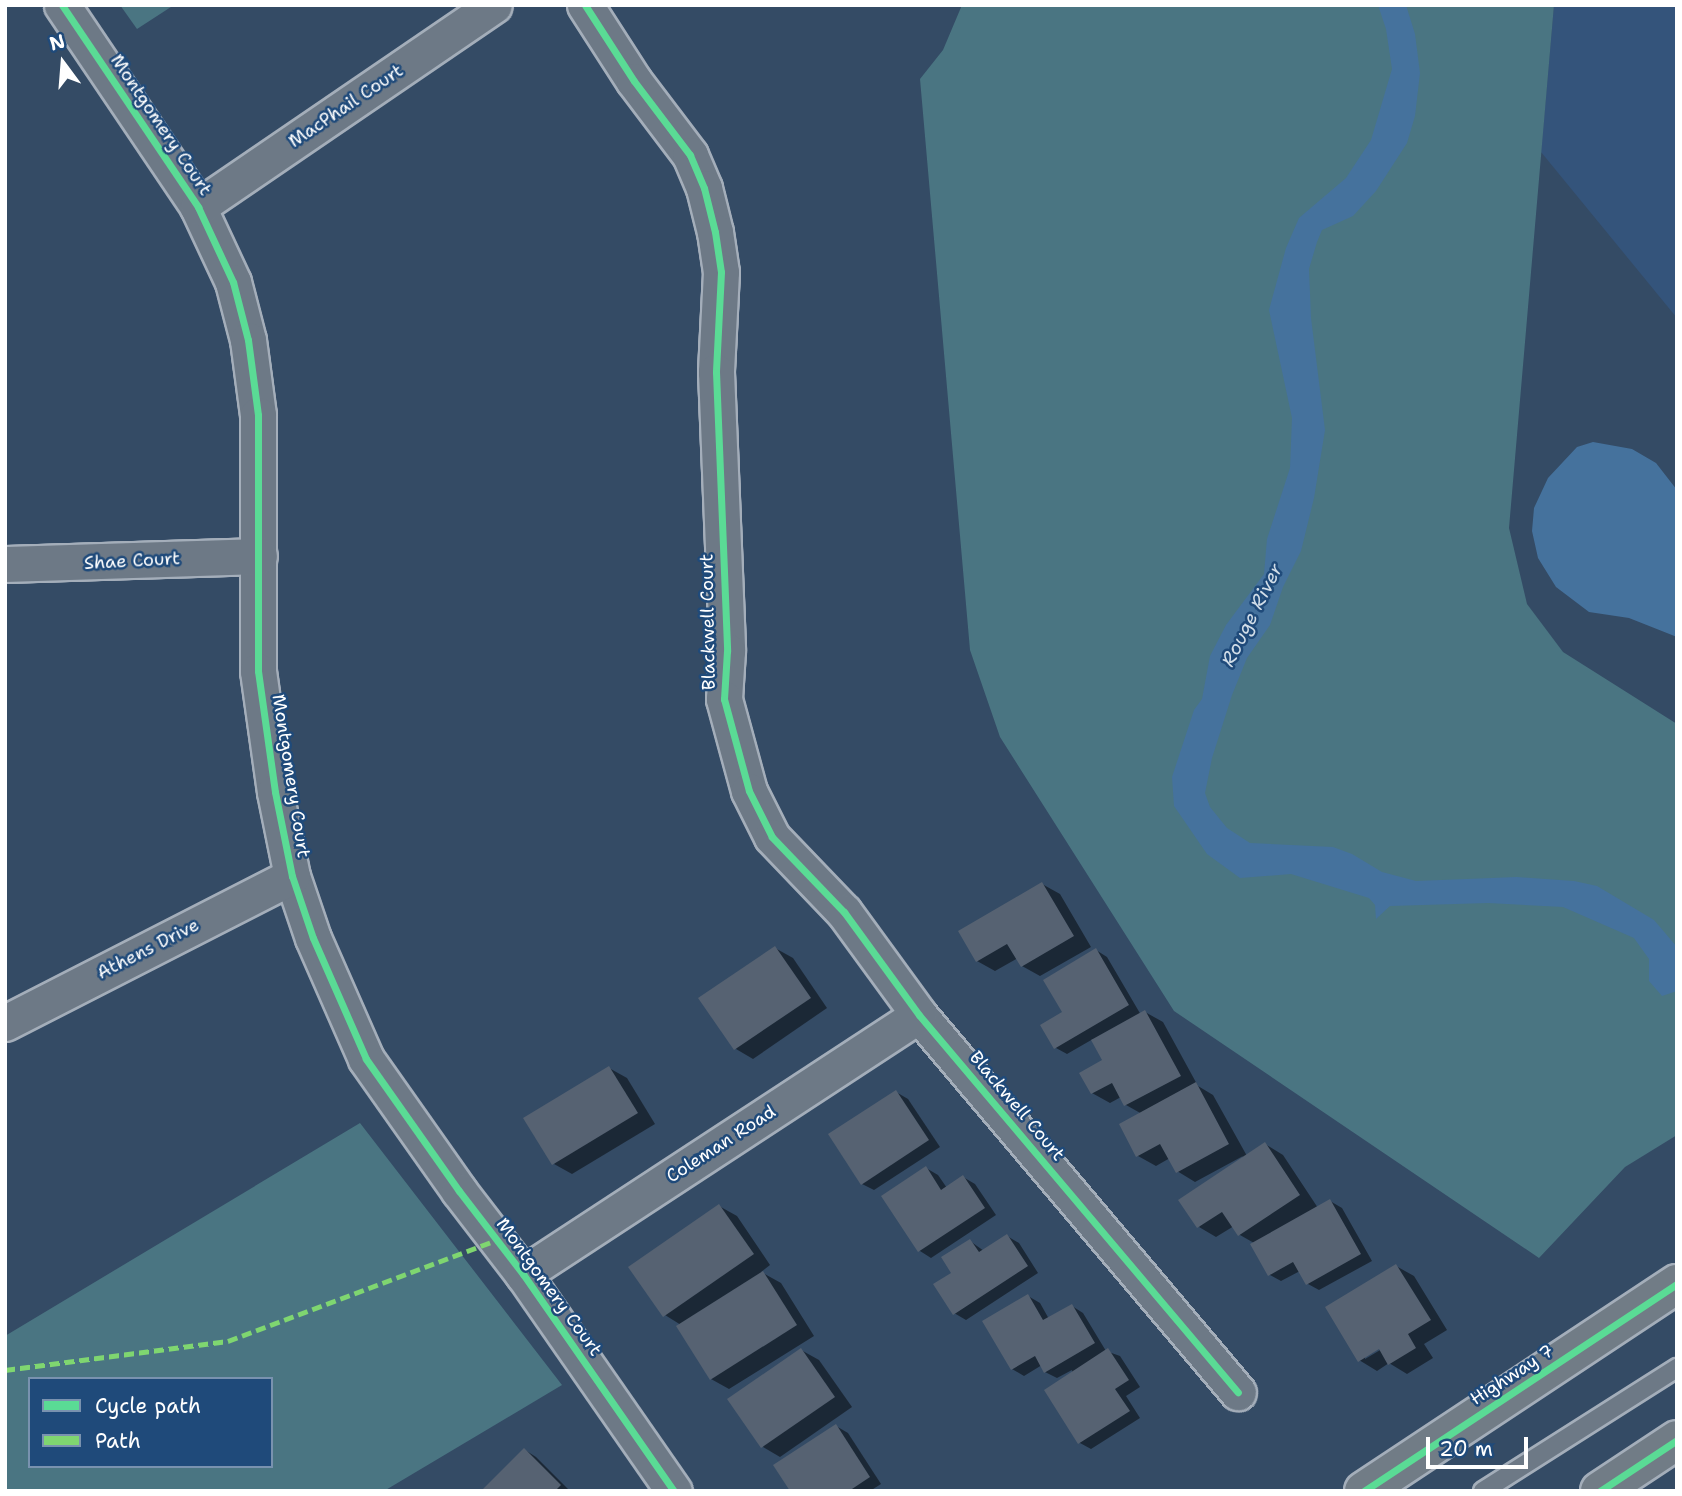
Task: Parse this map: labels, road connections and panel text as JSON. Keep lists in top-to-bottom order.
{
  "streets": {
    "main road": ["Highway 7"],
    "street": [
      "MacPhail Court",
      "Montgomery Court",
      "Shae Court",
      "Blackwell Court",
      "Athens Drive",
      "Coleman Road"
    ]
  },
  "crossings": [
    ["MacPhail Court", "Montgomery Court"],
    ["Montgomery Court", "Shae Court"],
    ["Montgomery Court", "Athens Drive"],
    ["Montgomery Court", "Coleman Road"],
    ["Blackwell Court", "Coleman Road"]
  ],
  "water": ["Rouge River"],
  "legend": ["Cycle path", "Path"],
  "scale_bar": "20 m",
  "north": "top"
}
